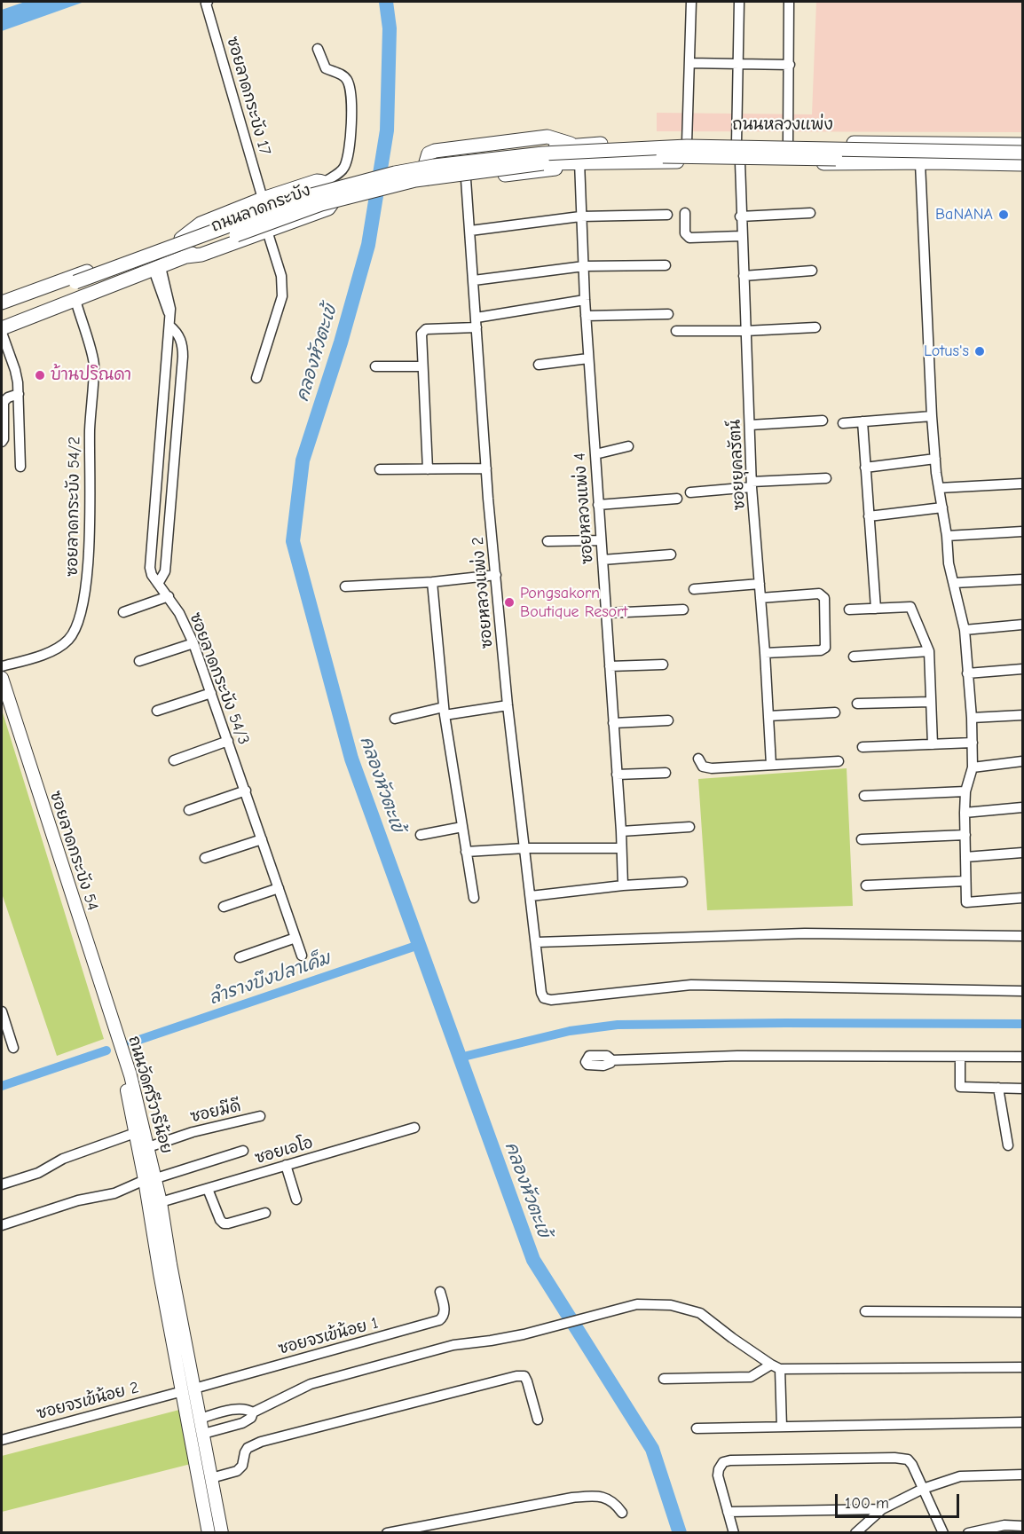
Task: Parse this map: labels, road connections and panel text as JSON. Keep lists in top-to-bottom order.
{
  "streets": {
    "main road": [
      "ถนนหลวงแพ่ง",
      "ถนนลาดกระบัง",
      "ซอยลาดกระบัง 54",
      "ถนนวัดศรีวารีน้อย"
    ],
    "street": [
      "ซอยลาดกระบัง 17",
      "ซอยยุคลรัตน์",
      "ซอยลาดกระบัง 54/2",
      "ซอยหลวงแพ่ง 4",
      "ซอยหลวงแพ่ง 2",
      "ซอยลาดกระบัง 54/3",
      "ซอยมีดี",
      "ซอยเอโอ",
      "ซอยจรเข้น้อย 1",
      "ซอยจรเข้น้อย 2"
    ]
  },
  "crossings": [
    ["ถนนหลวงแพ่ง", "ถนนลาดกระบัง"],
    ["ถนนลาดกระบัง", "ซอยลาดกระบัง 54/2"],
    ["ถนนลาดกระบัง", "ซอยหลวงแพ่ง 4"],
    ["ถนนลาดกระบัง", "ซอยลาดกระบัง 54/3"],
    ["ซอยลาดกระบัง 54", "ถนนวัดศรีวารีน้อย"],
    ["ถนนวัดศรีวารีน้อย", "ซอยมีดี"],
    ["ถนนวัดศรีวารีน้อย", "ซอยเอโอ"],
    ["ถนนวัดศรีวารีน้อย", "ซอยจรเข้น้อย 1"],
    ["ถนนวัดศรีวารีน้อย", "ซอยจรเข้น้อย 2"],
    ["ซอยจรเข้น้อย 1", "ซอยจรเข้น้อย 2"]
  ],
  "water": ["คลองหัวตะเข้", "ลำรางบึงปลาเค็ม"],
  "places": [
    "BaNANA",
    "Lotus's",
    "บ้านปริณดา",
    "Pongsakorn Boutique Resort"
  ],
  "scale_bar": "100 m"
}
